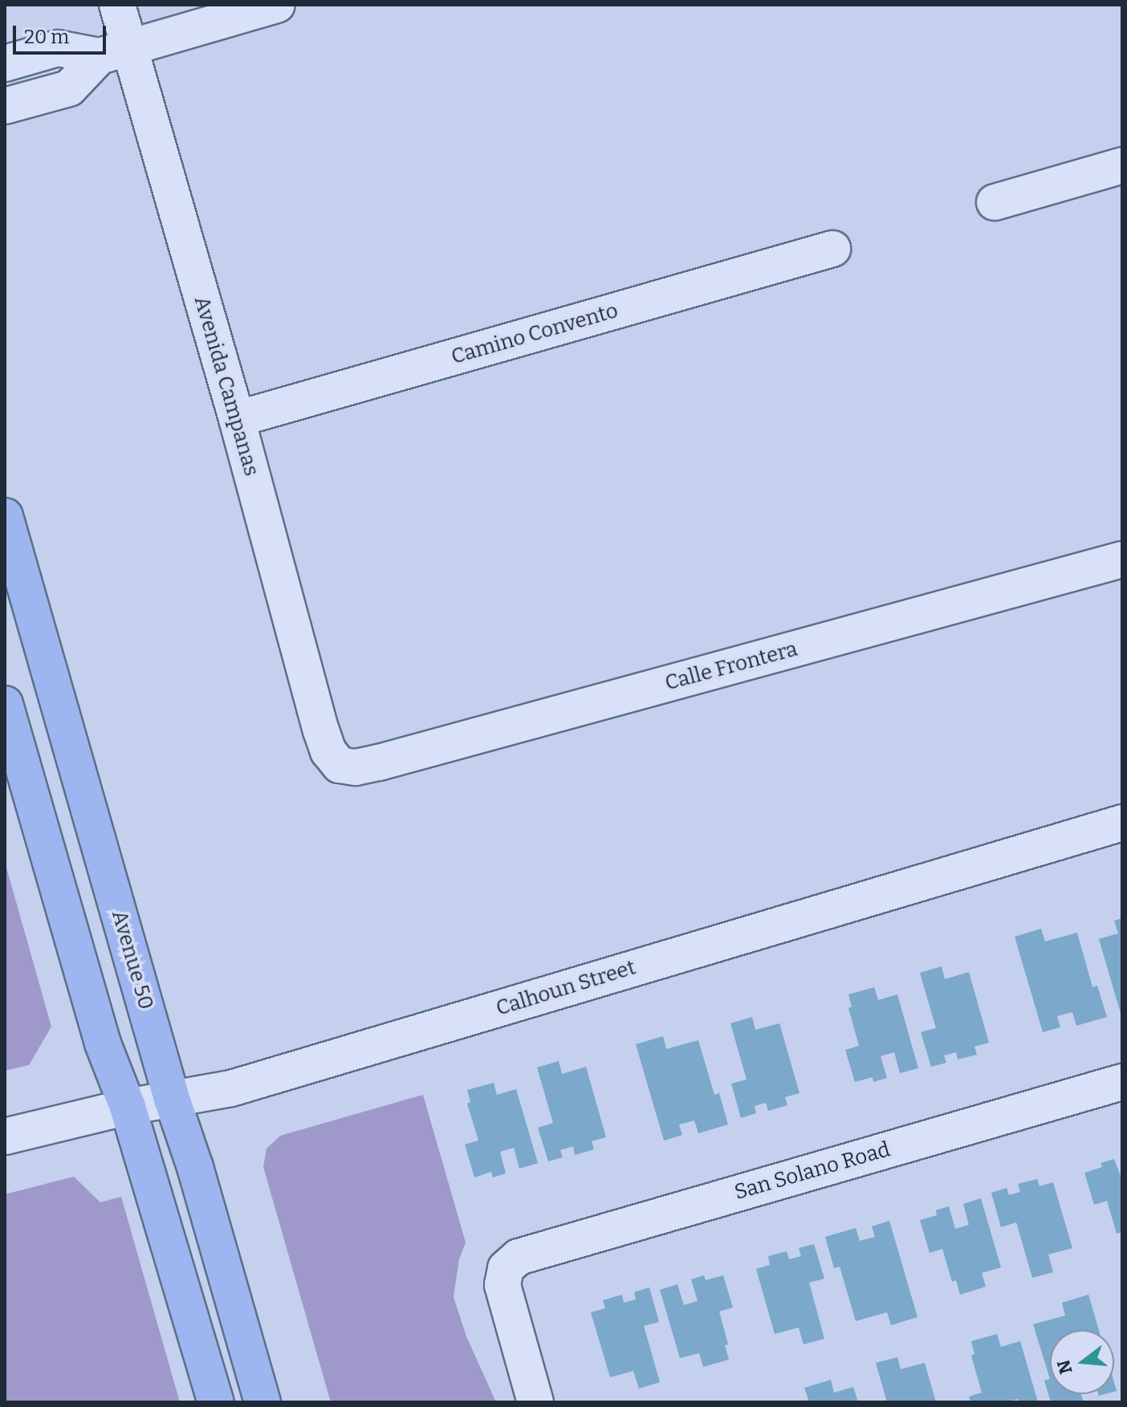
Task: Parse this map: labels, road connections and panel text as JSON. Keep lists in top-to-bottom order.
{
  "streets": {
    "main road": ["Avenue 50"],
    "street": [
      "Camino Convento",
      "Avenida Campanas",
      "Calle Frontera",
      "Calhoun Street",
      "San Solano Road"
    ]
  },
  "crossings": [
    ["Camino Convento", "Avenida Campanas"],
    ["Avenida Campanas", "Calle Frontera"],
    ["Avenue 50", "Calhoun Street"]
  ],
  "scale_bar": "20 m",
  "north": "left"
}
